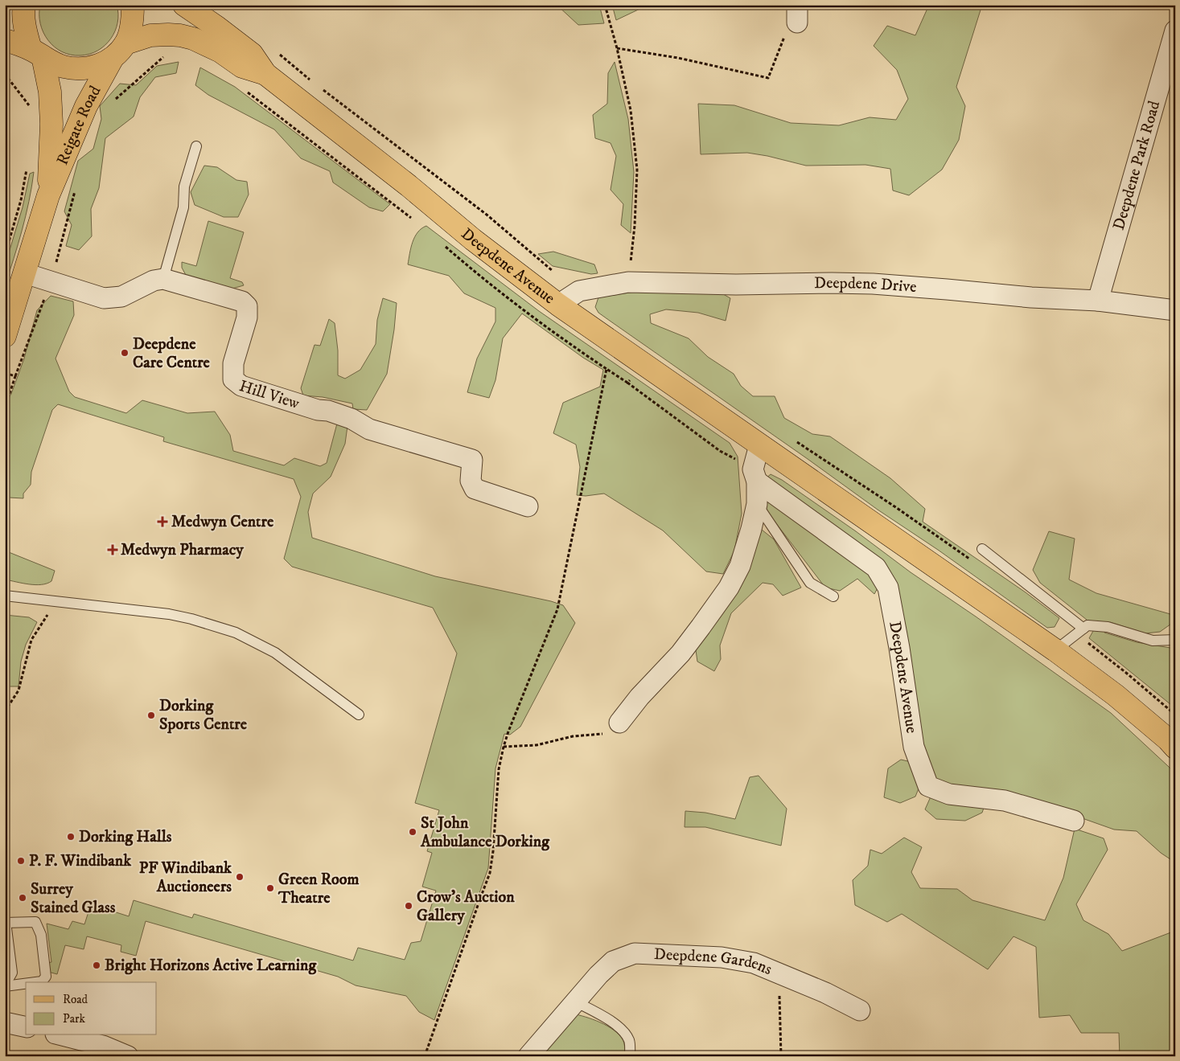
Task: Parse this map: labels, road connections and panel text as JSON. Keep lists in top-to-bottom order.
{
  "streets": {
    "main road": ["Reigate Road", "Deepdene Avenue"],
    "street": [
      "Deepdene Park Road",
      "Deepdene Drive",
      "Hill View",
      "Deepdene Gardens"
    ]
  },
  "crossings": [
    ["Deepdene Park Road", "Deepdene Drive"],
    ["Deepdene Avenue", "Deepdene Drive"]
  ],
  "places": {
    "other": [
      "Deepdene Care Centre",
      "Dorking Sports Centre",
      "St John Ambulance Dorking",
      "Dorking Halls",
      "P. F. Windibank",
      "PF Windibank Auctioneers",
      "Green Room Theatre",
      "Surrey Stained Glass",
      "Crow's Auction Gallery",
      "Bright Horizons Active Learning"
    ],
    "health": ["Medwyn Centre", "Medwyn Pharmacy"]
  },
  "legend": ["Road", "Park"]
}
